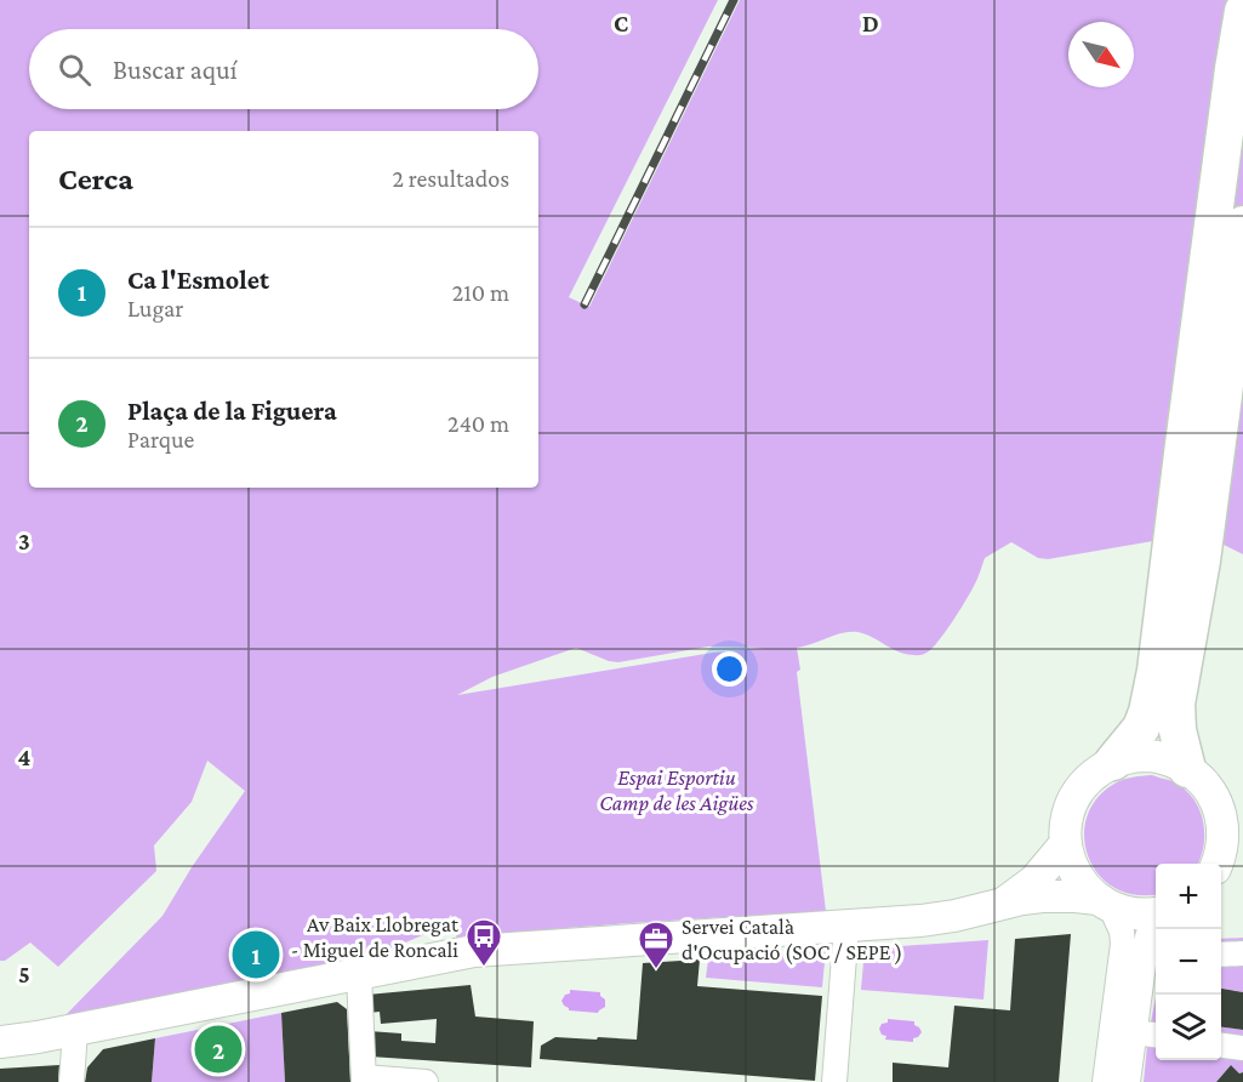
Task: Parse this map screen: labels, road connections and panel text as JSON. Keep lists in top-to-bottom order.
{
  "parks": ["Espai Esportiu Camp de les Aigües"],
  "places": {
    "bus stop": ["Av Baix Llobregat - Miguel de Roncali"],
    "office": ["Servei Català d'Ocupació (SOC / SEPE )"]
  },
  "north": "bottom right",
  "page": {
    "search": "Buscar aquí",
    "heading": ["Cerca", "2 resultados"],
    "list": [
      {
        "mark": "1",
        "name": "Ca l'Esmolet",
        "note": "Lugar",
        "value": "210 m"
      },
      {
        "mark": "2",
        "name": "Plaça de la Figuera",
        "note": "Parque",
        "value": "240 m"
      }
    ],
    "map_buttons": ["+", "−"],
    "pins": ["1", "2"]
  },
  "grid": {
    "columns": ["C", "D"],
    "rows": ["3", "4", "5"]
  }
}
